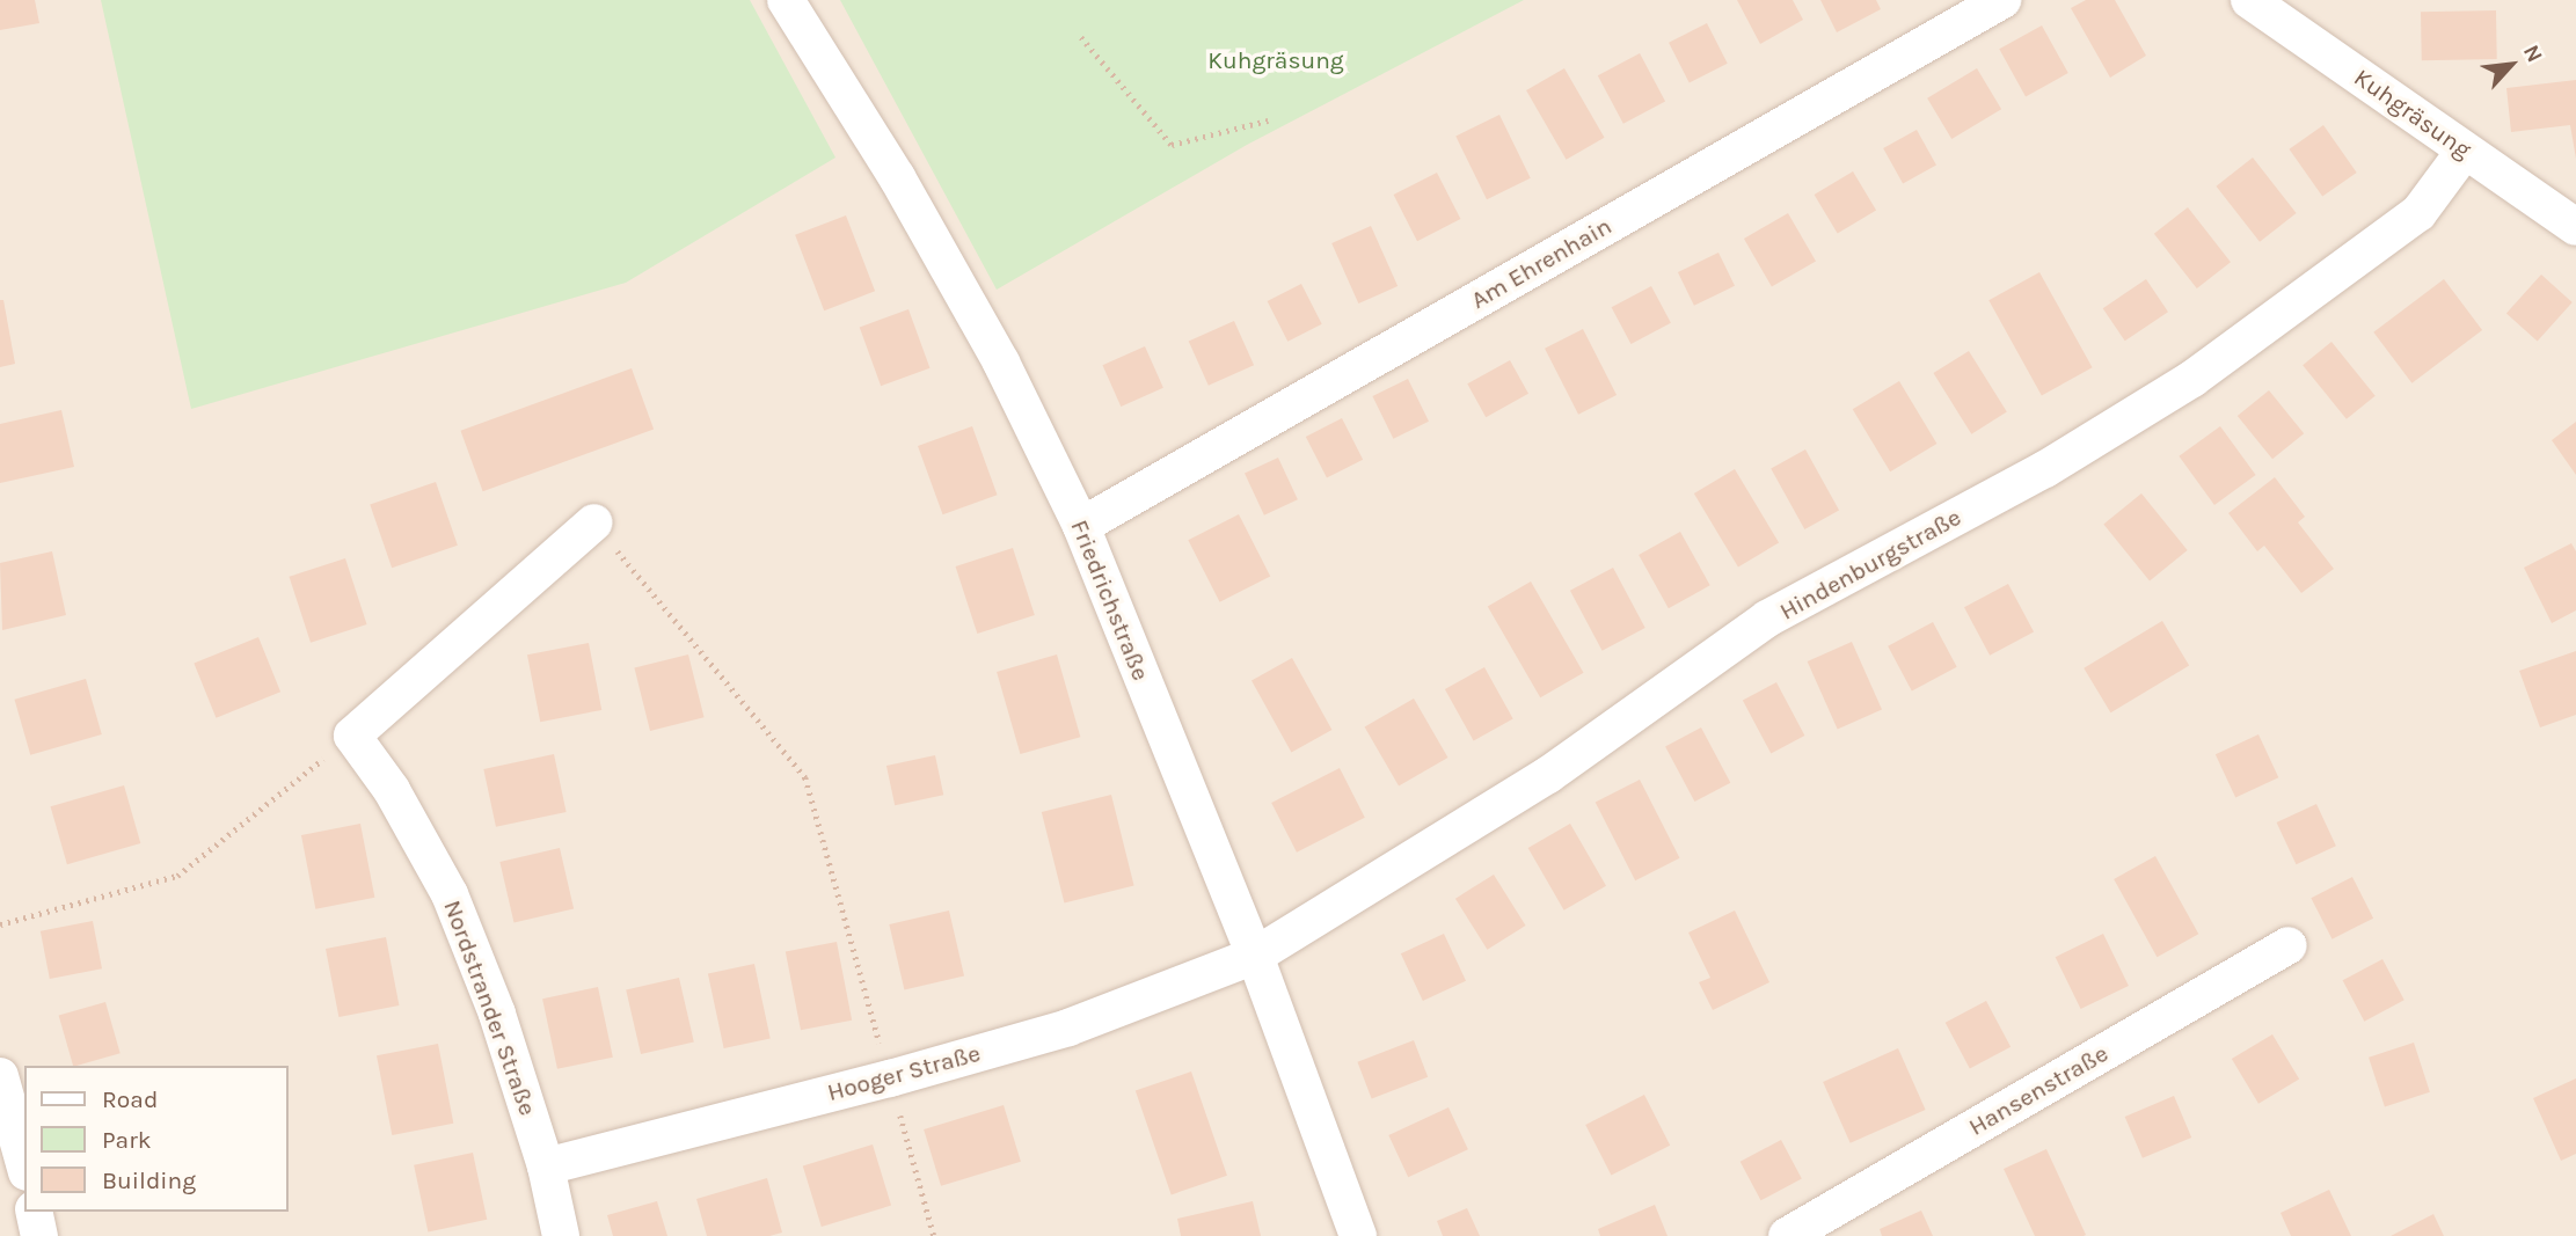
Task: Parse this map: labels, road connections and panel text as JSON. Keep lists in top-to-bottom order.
{
  "streets": {
    "street": [
      "Kuhgräsung",
      "Am Ehrenhain",
      "Hindenburgstraße",
      "Friedrichstraße",
      "Nordstrander Straße",
      "Hooger Straße",
      "Hansenstraße"
    ]
  },
  "crossings": [
    ["Kuhgräsung", "Hindenburgstraße"],
    ["Am Ehrenhain", "Friedrichstraße"],
    ["Hindenburgstraße", "Friedrichstraße"],
    ["Hindenburgstraße", "Hooger Straße"],
    ["Friedrichstraße", "Hooger Straße"],
    ["Nordstrander Straße", "Hooger Straße"]
  ],
  "parks": ["Kuhgräsung"],
  "legend": ["Road", "Park", "Building"],
  "north": "top right"
}
